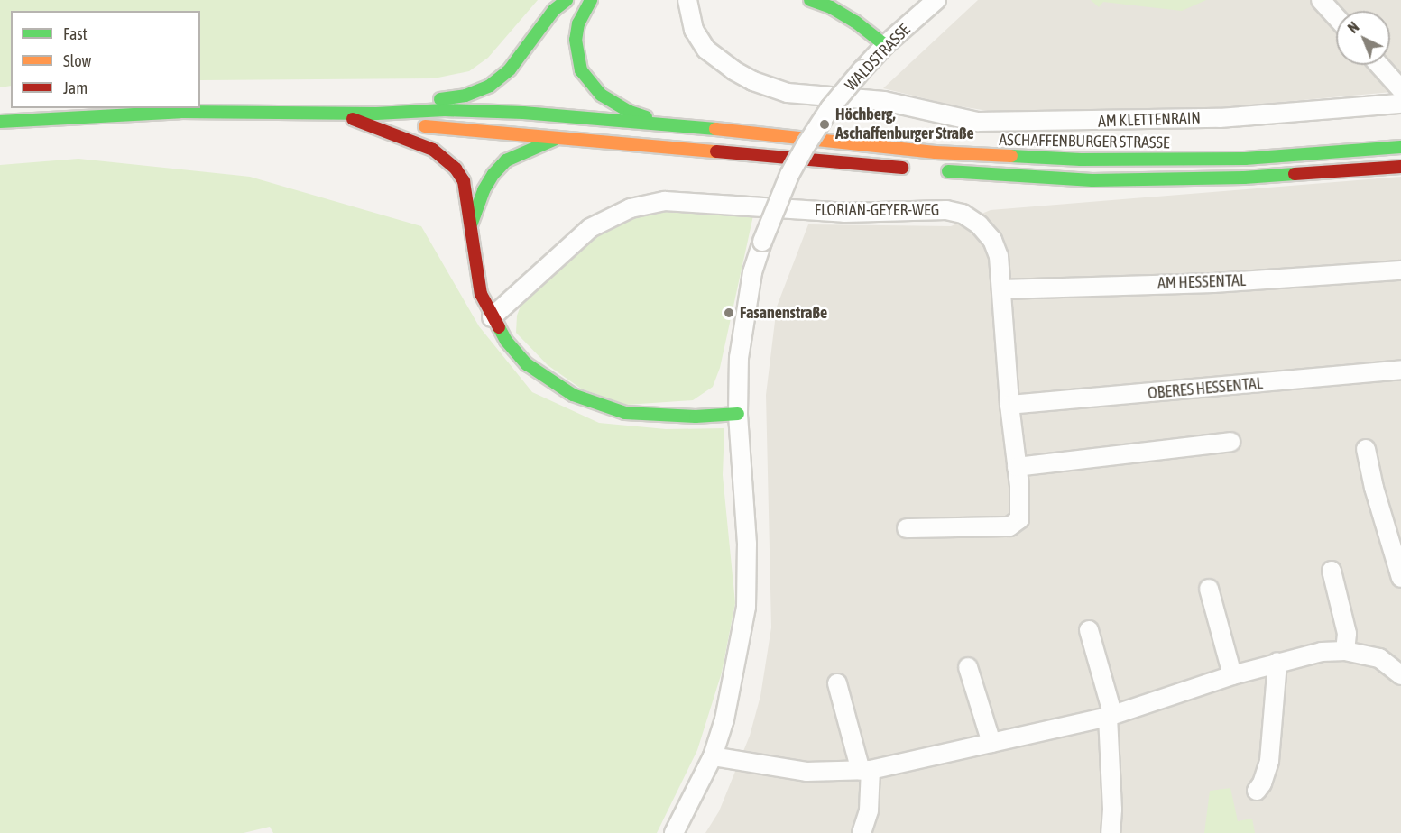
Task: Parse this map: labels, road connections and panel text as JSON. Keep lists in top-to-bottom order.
{
  "streets": {
    "main road": ["ASCHAFFENBURGER STRASSE"],
    "street": [
      "WALDSTRASSE",
      "AM KLETTENRAIN",
      "FLORIAN-GEYER-WEG",
      "AM HESSENTAL",
      "OBERES HESSENTAL"
    ]
  },
  "crossings": [
    ["FLORIAN-GEYER-WEG", "AM HESSENTAL"],
    ["FLORIAN-GEYER-WEG", "OBERES HESSENTAL"]
  ],
  "places": ["Höchberg, Aschaffenburger Straße", "Fasanenstraße"],
  "legend": ["Fast", "Slow", "Jam"],
  "north": "top left"
}
